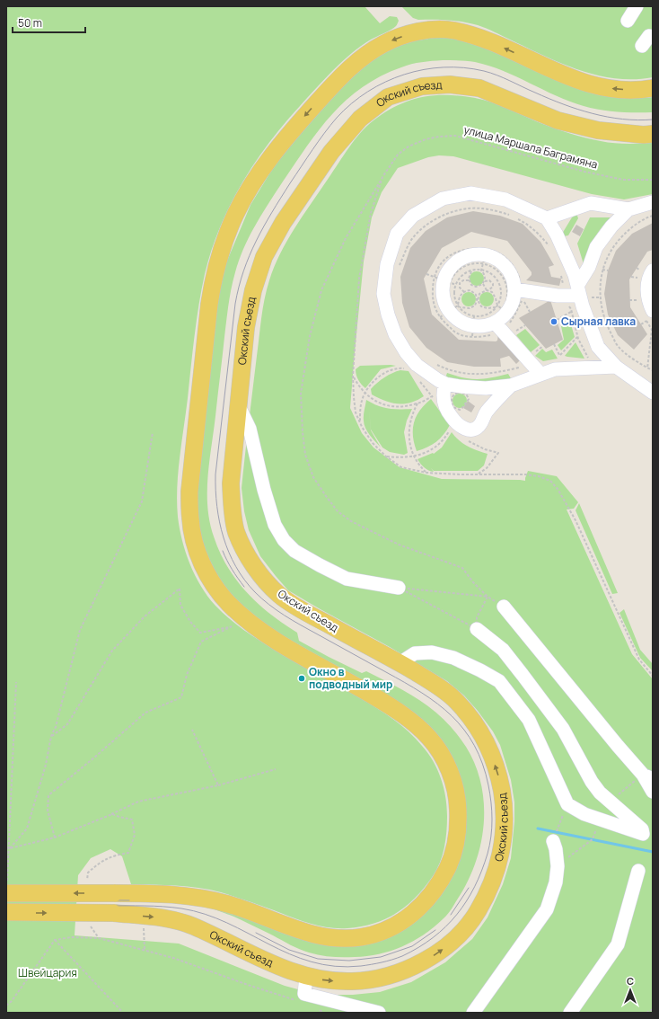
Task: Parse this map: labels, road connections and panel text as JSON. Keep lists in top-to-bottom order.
{
  "streets": {
    "main road": ["Окский съезд"],
    "path": ["улица Маршала Баграмяна"]
  },
  "parks": ["Швейцария"],
  "places": ["Сырная лавка", "Окно в подводный мир"],
  "scale_bar": "50 m",
  "north": "top"
}
